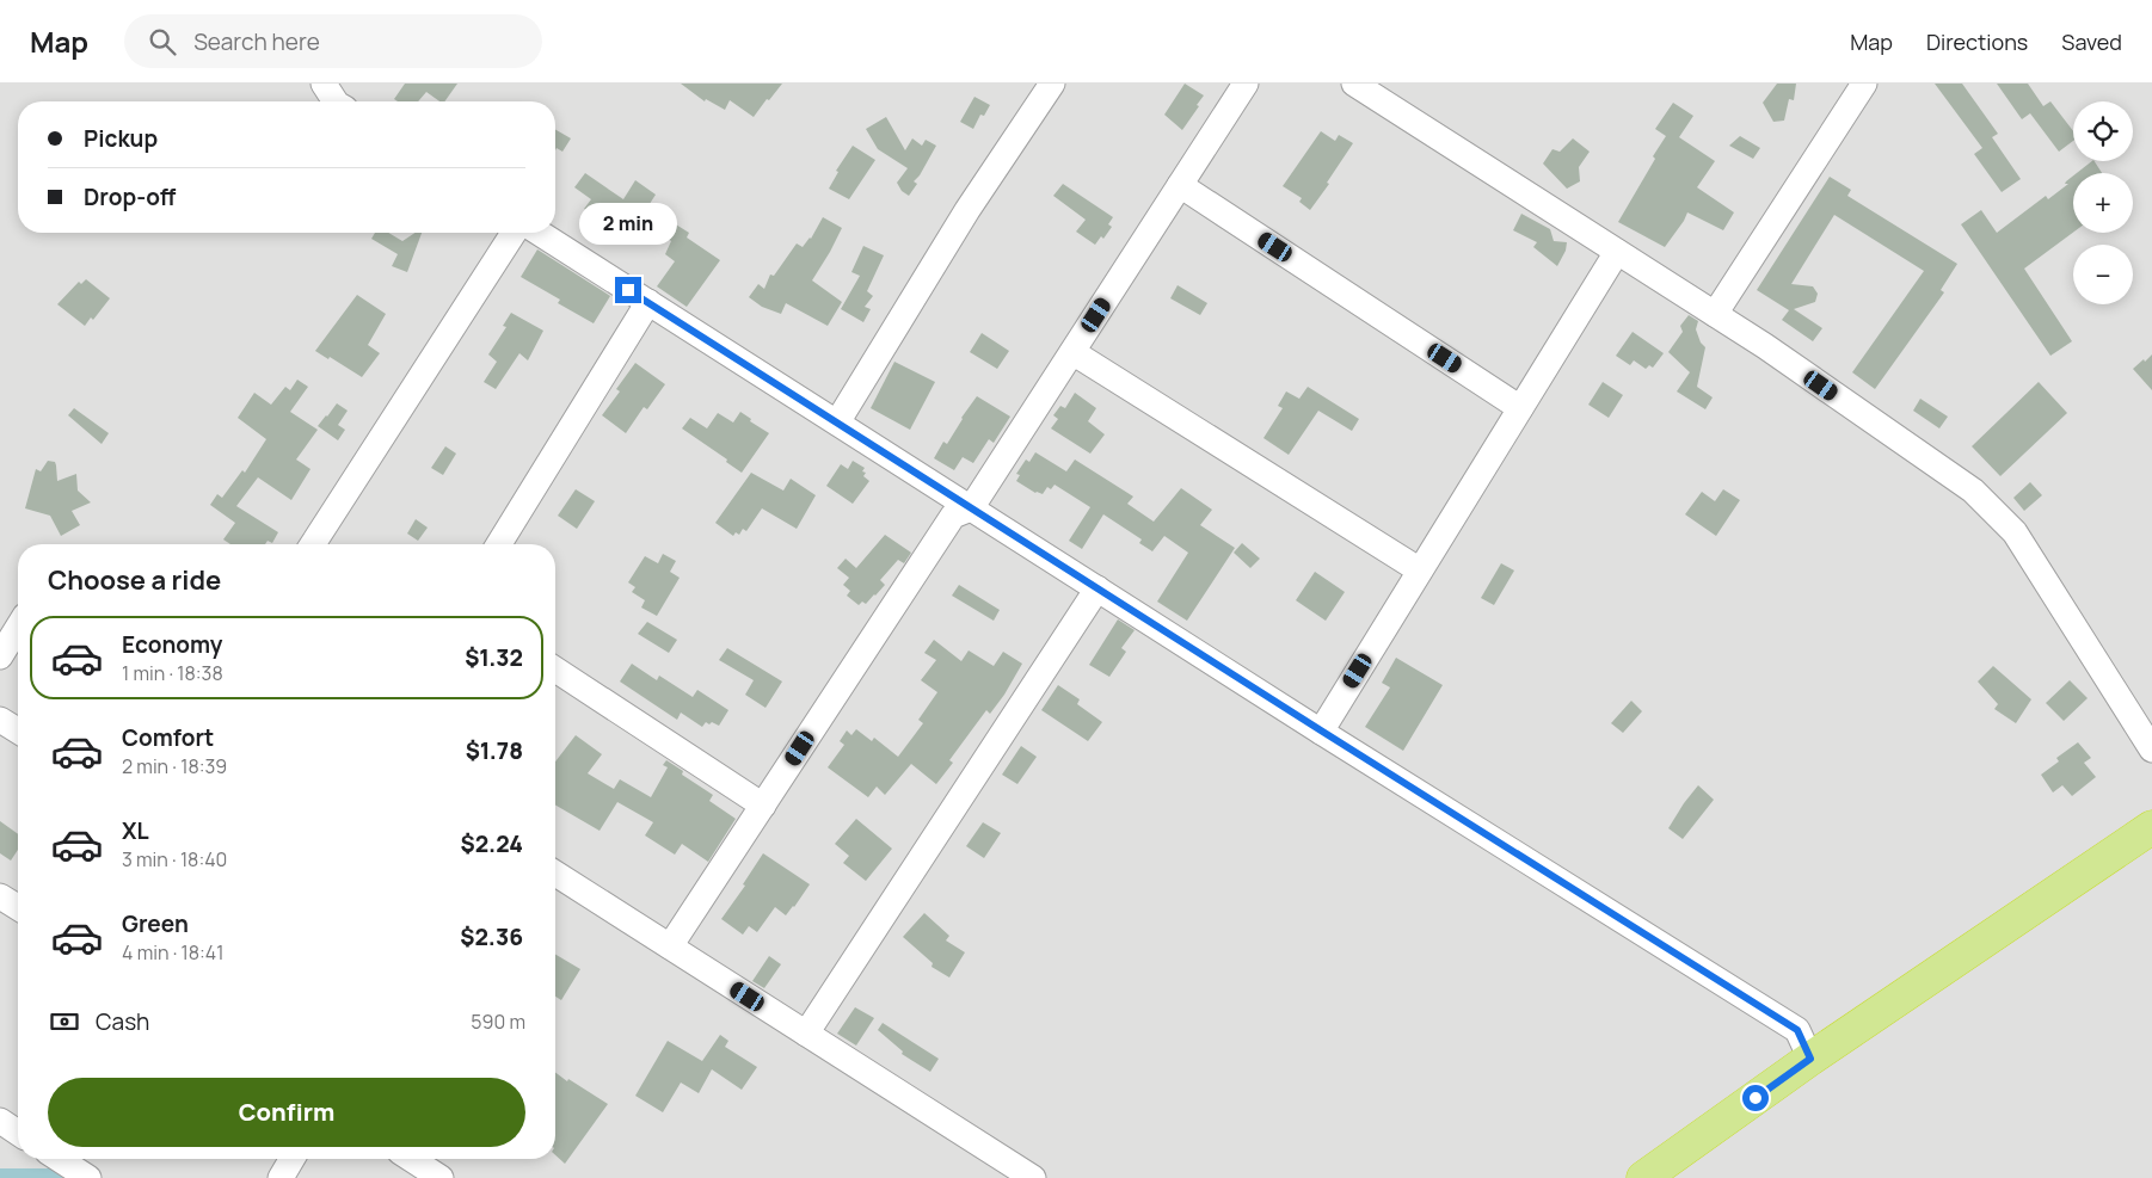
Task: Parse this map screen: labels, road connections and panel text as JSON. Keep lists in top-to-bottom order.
{
  "page": {
    "header": "Map",
    "search": "Search here",
    "nav": ["Map", "Directions", "Saved"],
    "map_buttons": ["+", "−"],
    "banner": ["Pickup", "Drop-off"],
    "bubble": "2 min",
    "heading": "Choose a ride",
    "list": [
      {
        "name": "Economy",
        "note": "1 min · 18:38",
        "value": "$1.32"
      },
      {
        "name": "Comfort",
        "note": "2 min · 18:39",
        "value": "$1.78"
      },
      {
        "name": "XL",
        "note": "3 min · 18:40",
        "value": "$2.24"
      },
      {
        "name": "Green",
        "note": "4 min · 18:41",
        "value": "$2.36"
      }
    ],
    "pay": ["Cash", "590 m"],
    "buttons": "Confirm"
  }
}
